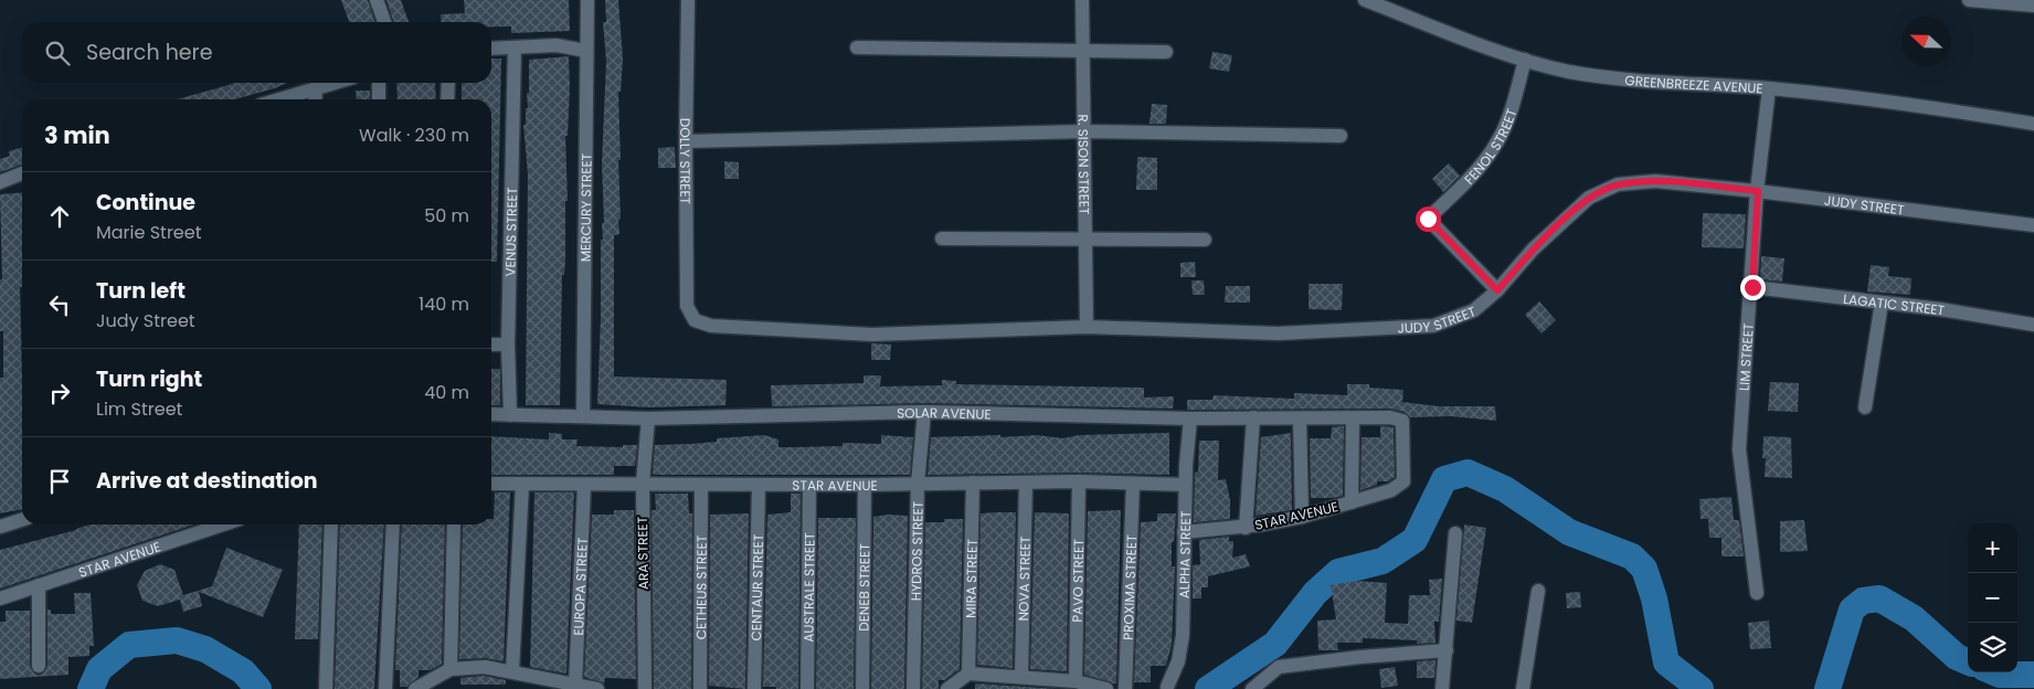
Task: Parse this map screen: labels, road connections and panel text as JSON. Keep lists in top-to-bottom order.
{
  "streets": {
    "street": [
      "GREENBREEZE AVENUE",
      "FENOL STREET",
      "DOLLY STREET",
      "R. SISON STREET",
      "JUDY STREET",
      "MERCURY STREET",
      "VENUS STREET",
      "LAGATIC STREET",
      "LIM STREET",
      "SOLAR AVENUE",
      "STAR AVENUE",
      "HYDROS STREET",
      "ARA STREET",
      "ALPHA STREET",
      "MIRA STREET",
      "NOVA STREET",
      "PAVO STREET",
      "EUROPA STREET",
      "PROXIMA STREET",
      "CETHEUS STREET",
      "CENTAUR STREET",
      "AUSTRALE STREET",
      "DENEB STREET"
    ]
  },
  "crossings": [
    ["GREENBREEZE AVENUE", "FENOL STREET"],
    ["GREENBREEZE AVENUE", "LIM STREET"],
    ["FENOL STREET", "JUDY STREET"],
    ["DOLLY STREET", "JUDY STREET"],
    ["R. SISON STREET", "JUDY STREET"],
    ["JUDY STREET", "LIM STREET"],
    ["MERCURY STREET", "SOLAR AVENUE"],
    ["VENUS STREET", "SOLAR AVENUE"],
    ["LAGATIC STREET", "LIM STREET"],
    ["SOLAR AVENUE", "STAR AVENUE"],
    ["SOLAR AVENUE", "HYDROS STREET"],
    ["SOLAR AVENUE", "ARA STREET"],
    ["SOLAR AVENUE", "ALPHA STREET"],
    ["STAR AVENUE", "HYDROS STREET"],
    ["STAR AVENUE", "ARA STREET"],
    ["STAR AVENUE", "ALPHA STREET"],
    ["STAR AVENUE", "MIRA STREET"],
    ["STAR AVENUE", "NOVA STREET"],
    ["STAR AVENUE", "PAVO STREET"],
    ["STAR AVENUE", "EUROPA STREET"],
    ["STAR AVENUE", "PROXIMA STREET"],
    ["STAR AVENUE", "CETHEUS STREET"],
    ["STAR AVENUE", "CENTAUR STREET"],
    ["STAR AVENUE", "AUSTRALE STREET"],
    ["STAR AVENUE", "DENEB STREET"]
  ],
  "north": "left",
  "page": {
    "search": "Search here",
    "heading": ["3 min", "Walk · 230 m"],
    "list": [
      ["Continue", "Marie Street", "50 m"],
      ["Turn left", "Judy Street", "140 m"],
      ["Turn right", "Lim Street", "40 m"],
      "Arrive at destination"
    ],
    "map_buttons": ["+", "−"]
  }
}
